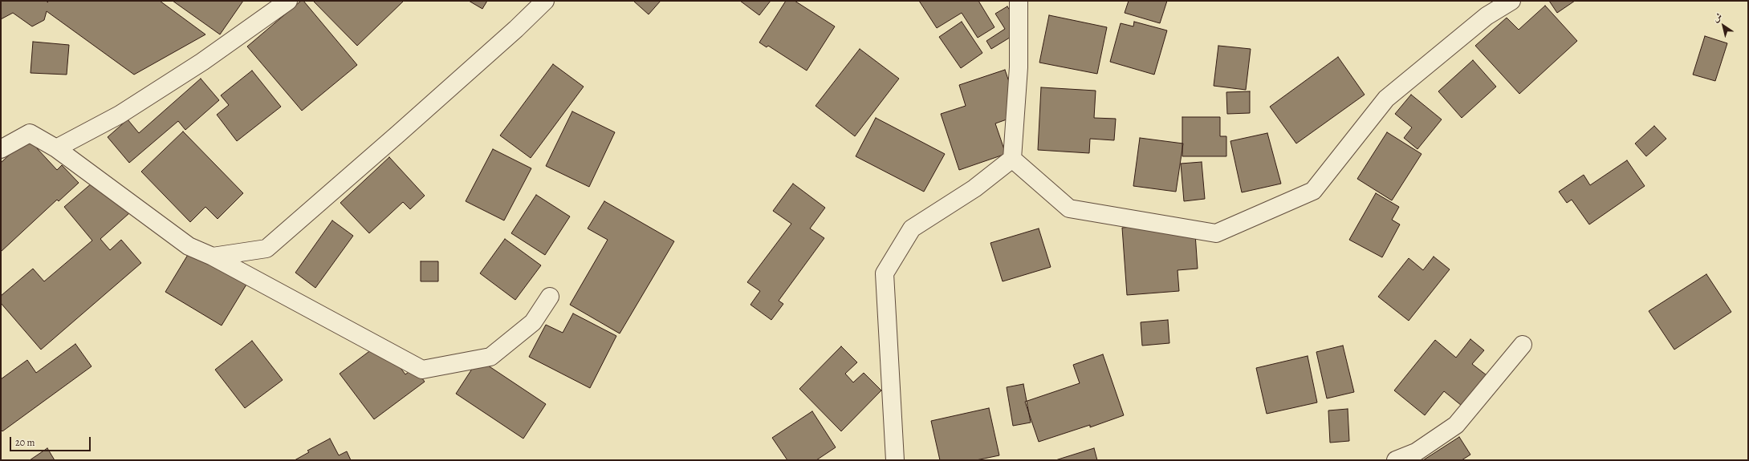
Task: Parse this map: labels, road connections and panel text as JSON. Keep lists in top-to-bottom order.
{
  "scale_bar": "20 m",
  "north": "top left"
}
